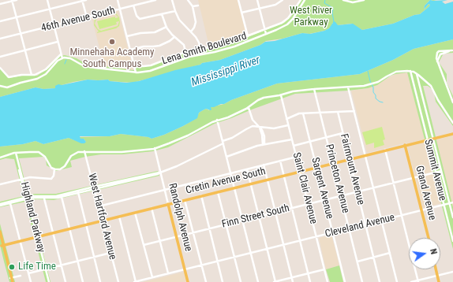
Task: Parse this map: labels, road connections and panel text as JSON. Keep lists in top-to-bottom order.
{
  "streets": {
    "main road": ["Cretin Avenue South", "Grand Avenue", "Randolph Avenue"],
    "street": [
      "46th Avenue South",
      "Lena Smith Boulevard",
      "Fairmount Avenue",
      "Summit Avenue",
      "Princeton Avenue",
      "Saint Clair Avenue",
      "Sargent Avenue",
      "West Hartford Avenue",
      "Finn Street South",
      "Highland Parkway",
      "Cleveland Avenue"
    ]
  },
  "crossings": [
    ["Fairmount Avenue", "Cretin Avenue South"],
    ["Fairmount Avenue", "Finn Street South"],
    ["Fairmount Avenue", "Cleveland Avenue"],
    ["Summit Avenue", "Cretin Avenue South"],
    ["Summit Avenue", "Finn Street South"],
    ["Summit Avenue", "Cleveland Avenue"],
    ["Princeton Avenue", "Cretin Avenue South"],
    ["Princeton Avenue", "Finn Street South"],
    ["Princeton Avenue", "Cleveland Avenue"],
    ["Cretin Avenue South", "Saint Clair Avenue"],
    ["Cretin Avenue South", "Sargent Avenue"],
    ["Cretin Avenue South", "Grand Avenue"],
    ["Cretin Avenue South", "West Hartford Avenue"],
    ["Cretin Avenue South", "Highland Parkway"],
    ["Cretin Avenue South", "Randolph Avenue"],
    ["Saint Clair Avenue", "Finn Street South"],
    ["Saint Clair Avenue", "Cleveland Avenue"],
    ["Sargent Avenue", "Finn Street South"],
    ["Sargent Avenue", "Cleveland Avenue"],
    ["Grand Avenue", "Finn Street South"],
    ["Grand Avenue", "Cleveland Avenue"],
    ["Finn Street South", "Randolph Avenue"],
    ["Randolph Avenue", "Cleveland Avenue"]
  ],
  "water": ["Mississippi River"],
  "parks": ["West River Parkway"],
  "places": ["Minnehaha Academy South Campus", "Life Time"],
  "north": "right"
}
